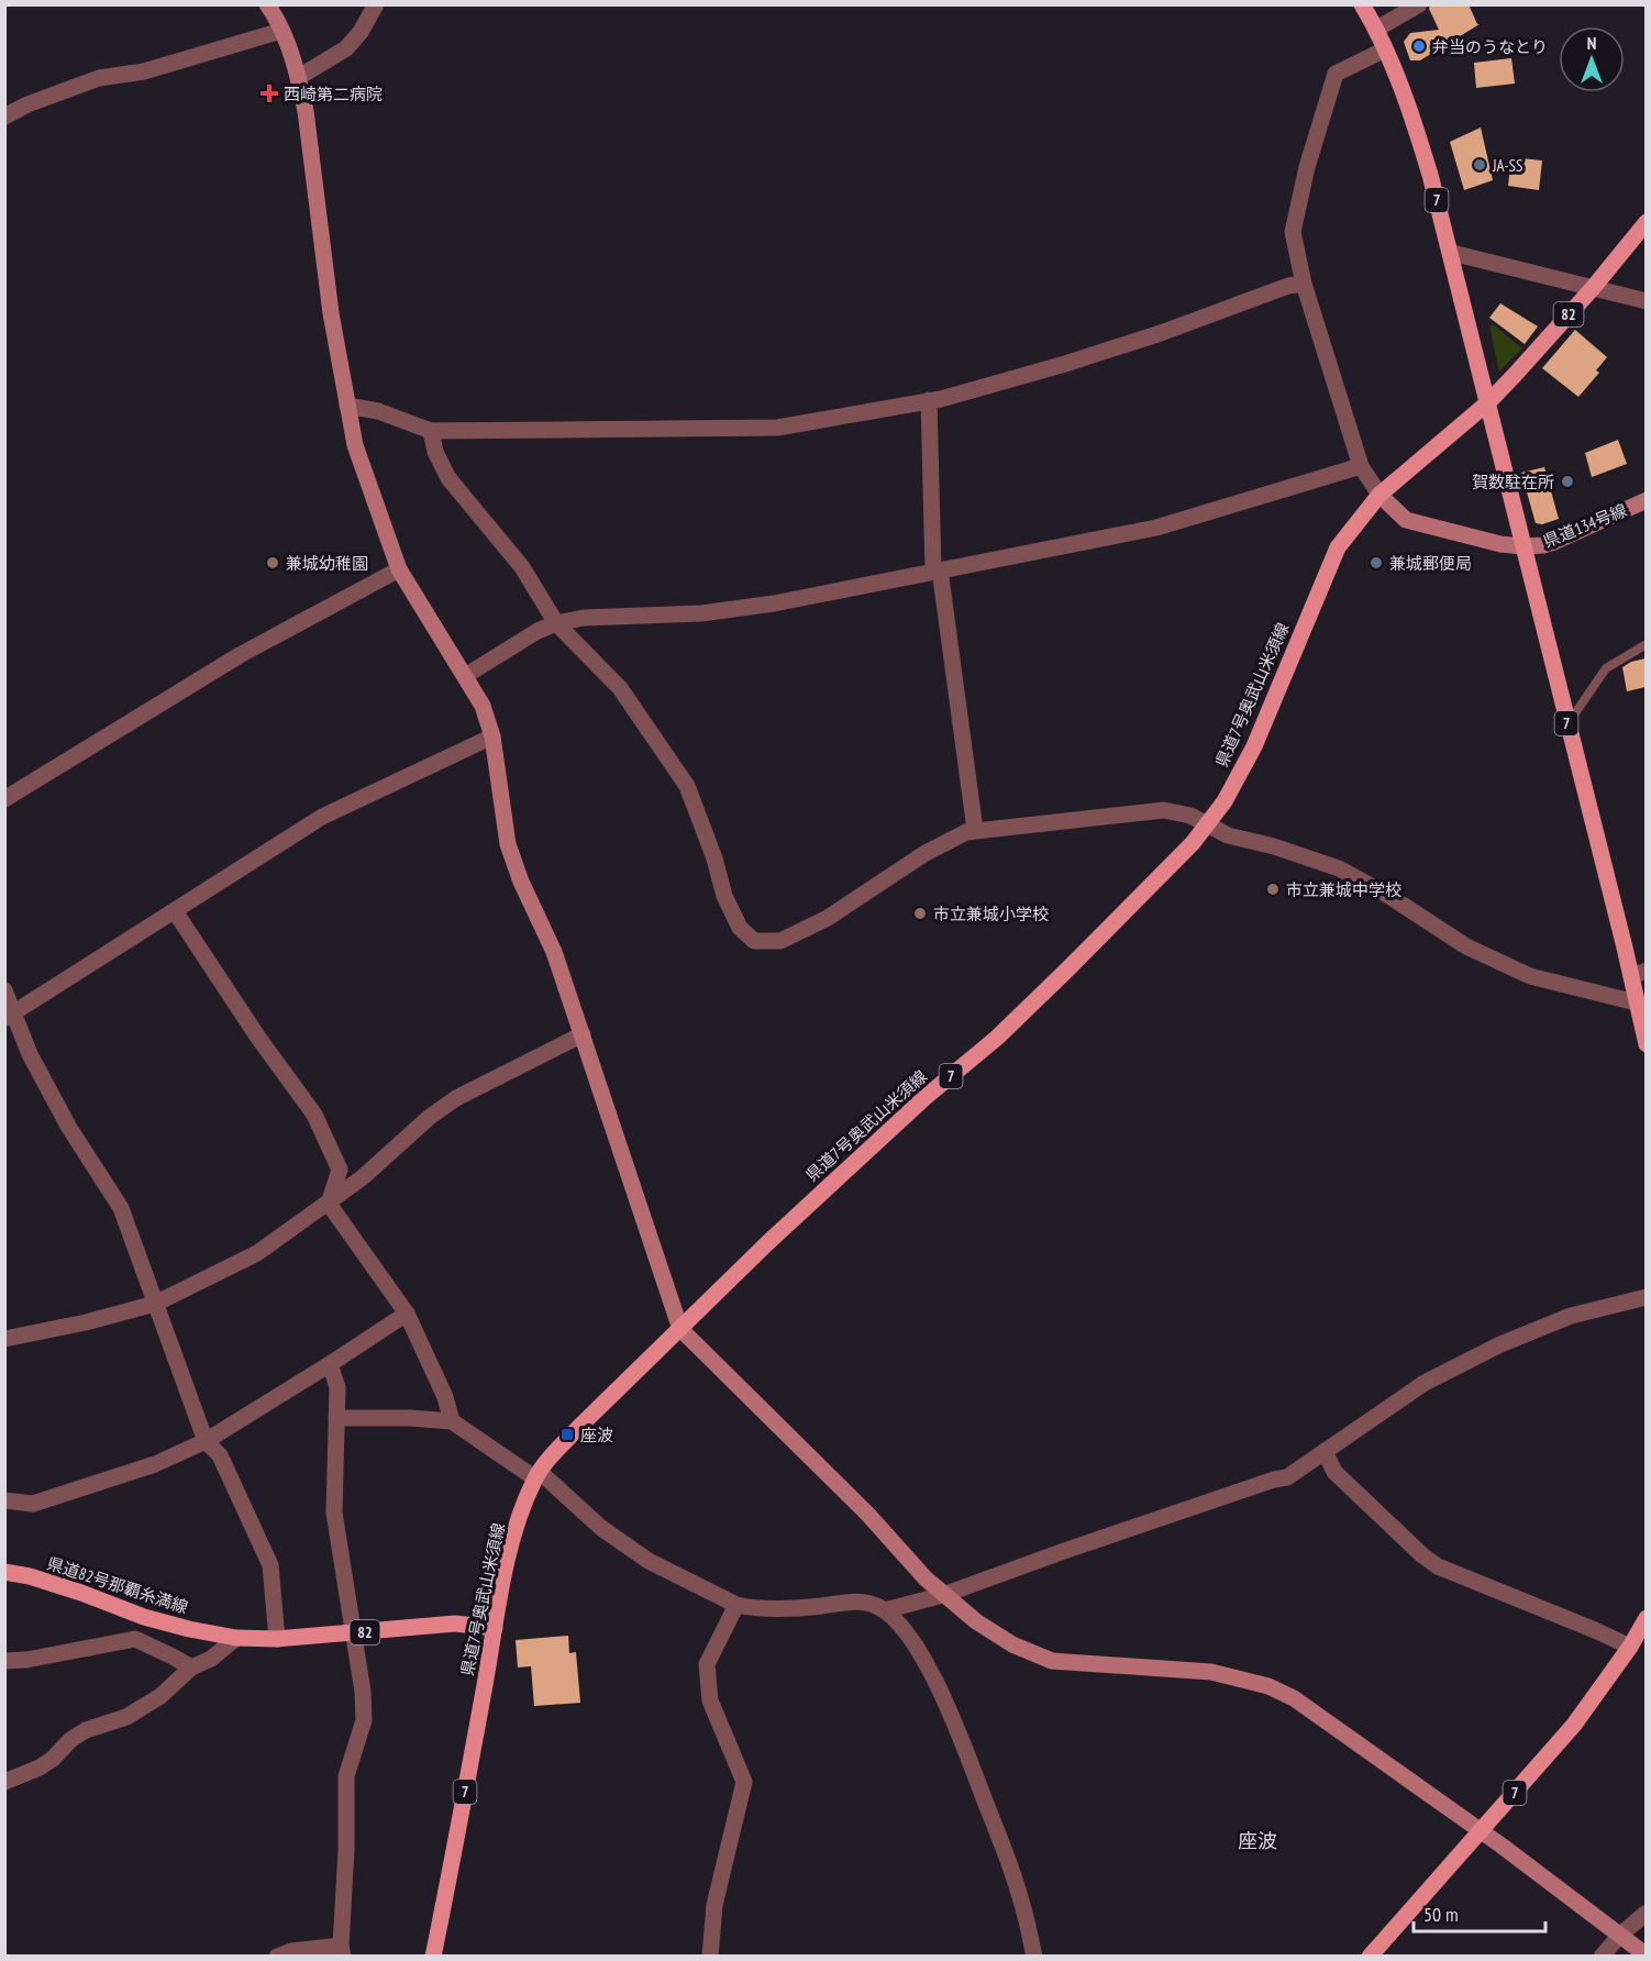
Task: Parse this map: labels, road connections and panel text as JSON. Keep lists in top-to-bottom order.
{
  "streets": {
    "main road": [
      "7",
      "82",
      "県道7号奥武山米須線",
      "県道82号那覇糸満線"
    ],
    "street": ["県道134号線"]
  },
  "crossings": [
    ["7", "82"],
    ["7", "県道134号線"],
    ["7", "県道7号奥武山米須線"],
    ["82", "県道7号奥武山米須線"],
    ["県道134号線", "県道7号奥武山米須線"],
    ["県道7号奥武山米須線", "県道82号那覇糸満線"]
  ],
  "districts": ["座波"],
  "places": {
    "other": [
      "弁当のうなとり",
      "JA-SS",
      "賀数駐在所",
      "兼城幼稚園",
      "兼城郵便局",
      "市立兼城中学校",
      "市立兼城小学校"
    ],
    "health": ["西崎第二病院"],
    "transit": ["座波"]
  },
  "scale_bar": "50 m",
  "north": "top"
}
